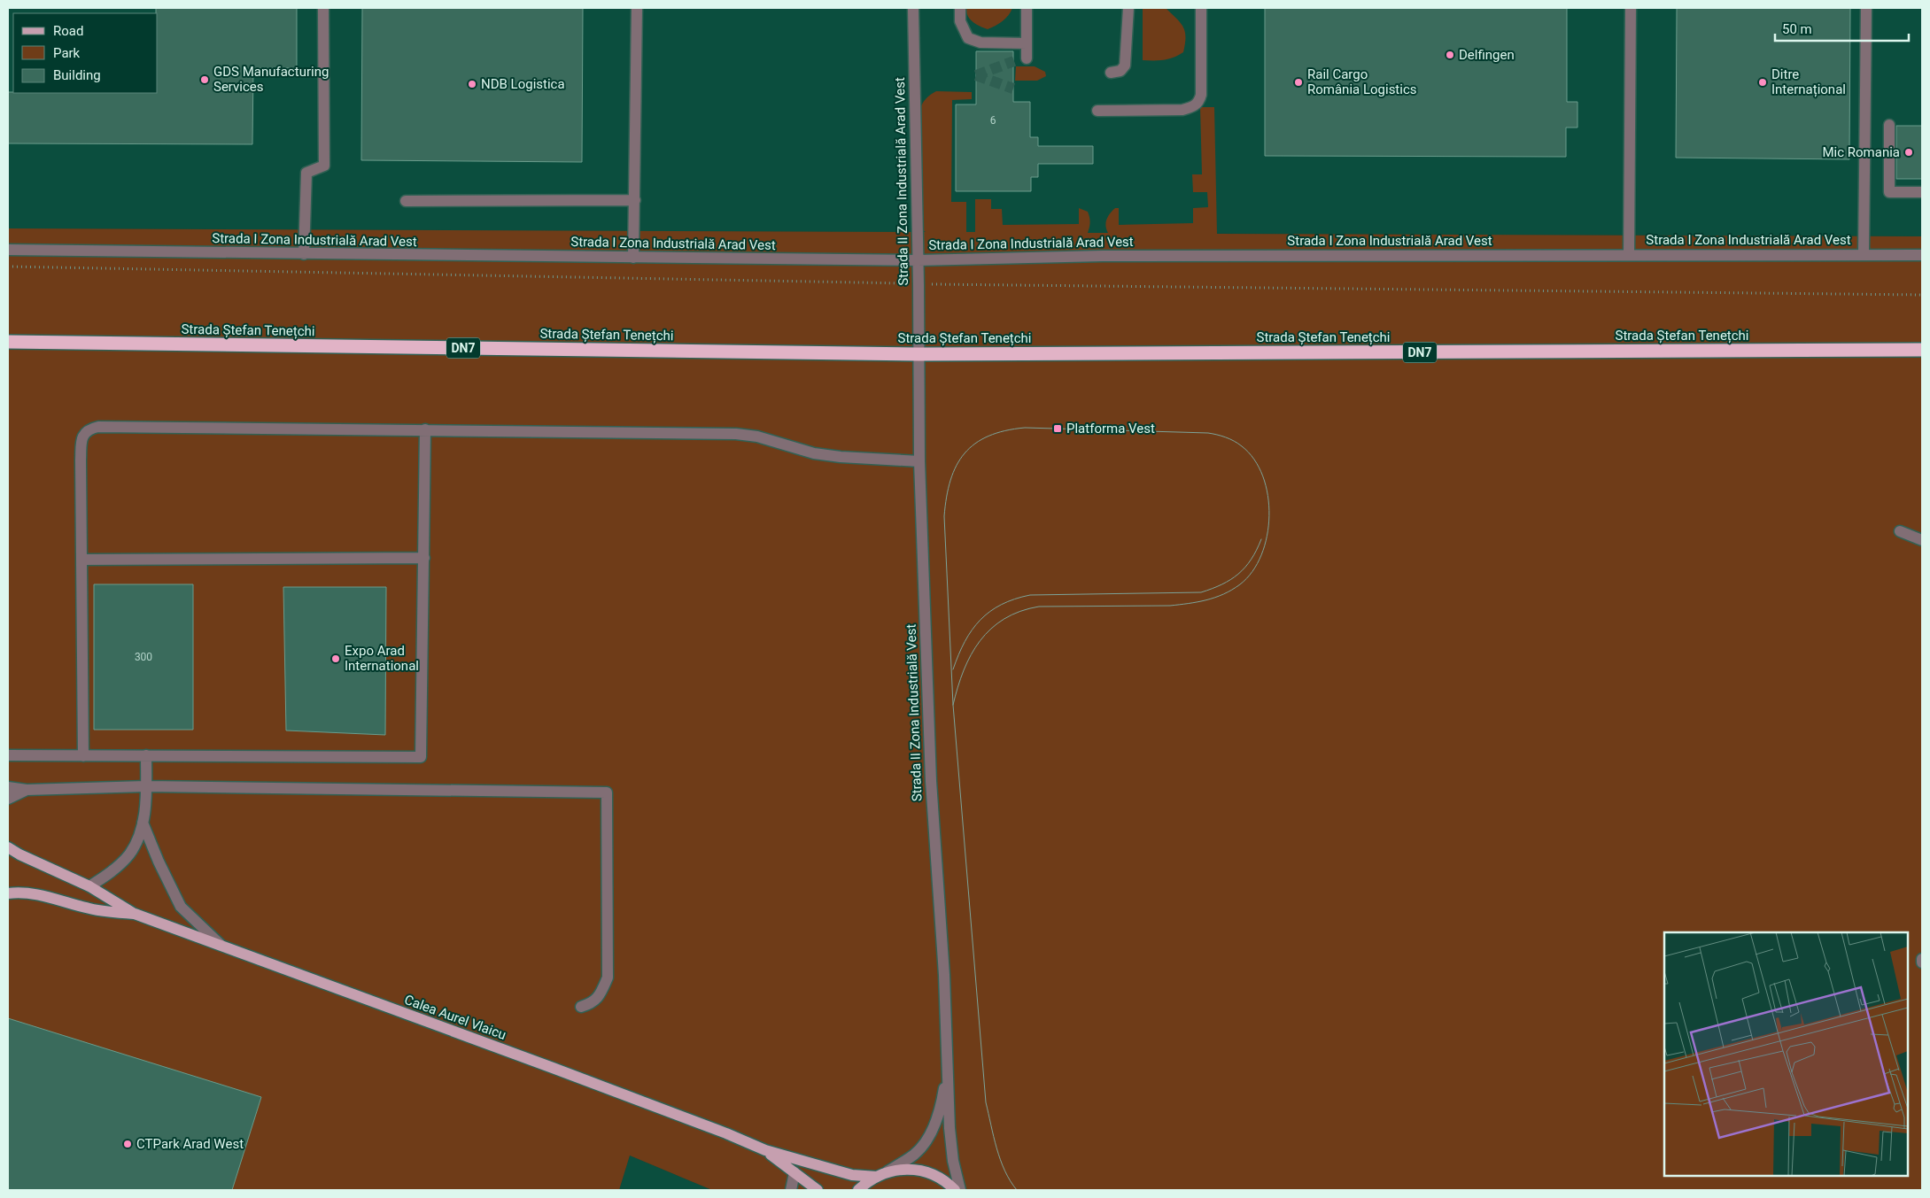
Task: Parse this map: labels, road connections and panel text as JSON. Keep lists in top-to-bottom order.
{
  "streets": {
    "highway": ["Strada Ștefan Tenețchi", "DN7"],
    "main road": ["Calea Aurel Vlaicu"],
    "street": ["Strada II Zona Industrială Arad Vest", "Strada I Zona Industrială Arad Vest", "Strada II Zona Industrială Vest"]
  },
  "crossings": [
    ["Strada II Zona Industrială Arad Vest", "Strada I Zona Industrială Arad Vest"],
    ["Strada II Zona Industrială Arad Vest", "Strada Ștefan Tenețchi"],
    ["Strada II Zona Industrială Arad Vest", "Strada II Zona Industrială Vest"],
    ["Strada Ștefan Tenețchi", "Strada II Zona Industrială Vest"]
  ],
  "places": {
    "other": [
      "Delfingen",
      "GDS Manufacturing Services",
      "Rail Cargo România Logistics",
      "Ditre Internațional",
      "NDB Logistica",
      "Mic Romania",
      "Expo Arad International",
      "CTPark Arad West"
    ],
    "transit": ["Platforma Vest"]
  },
  "house_numbers": ["6", "300"],
  "legend": ["Road", "Park", "Building"],
  "scale_bar": "50 m"
}
